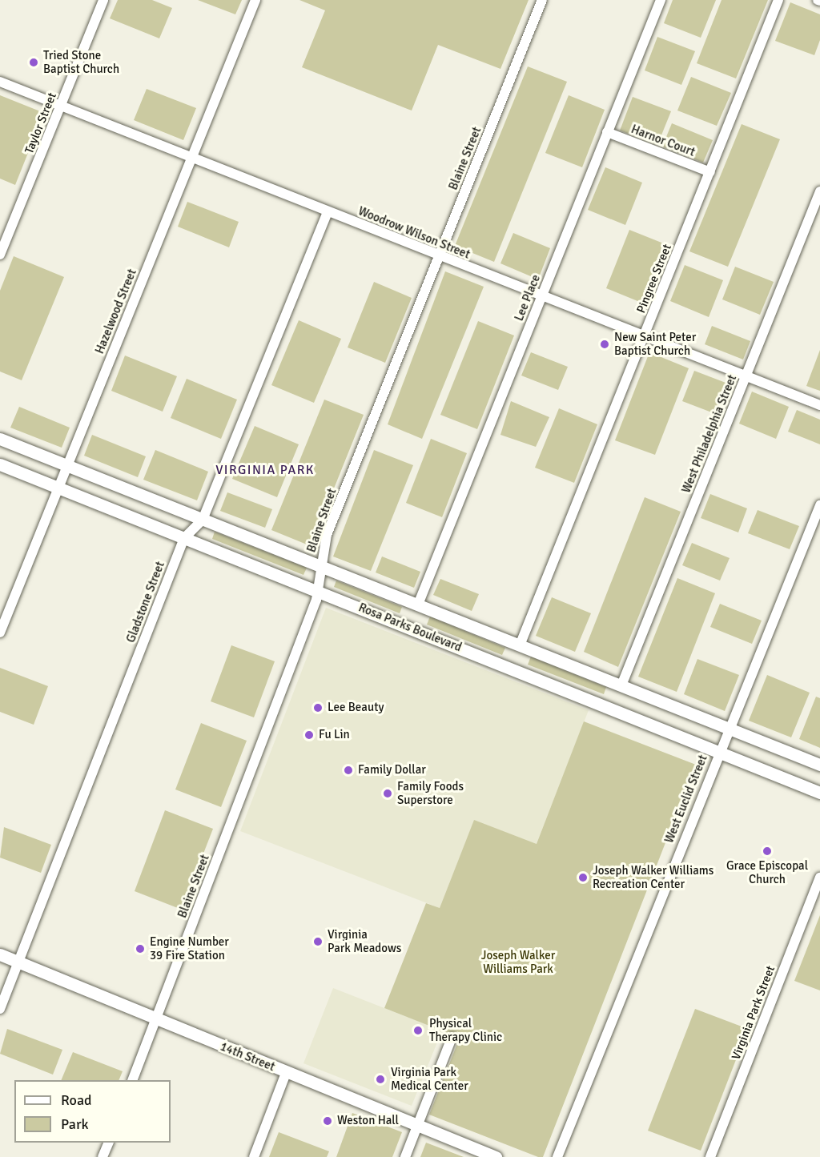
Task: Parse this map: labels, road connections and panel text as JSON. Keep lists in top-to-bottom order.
{
  "streets": {
    "street": [
      "Taylor Street",
      "Harnor Court",
      "Blaine Street",
      "Woodrow Wilson Street",
      "Pingree Street",
      "Lee Place",
      "Hazelwood Street",
      "West Philadelphia Street",
      "Gladstone Street",
      "Rosa Parks Boulevard",
      "West Euclid Street",
      "Virginia Park Street",
      "14th Street"
    ]
  },
  "crossings": [
    ["Taylor Street", "Woodrow Wilson Street"],
    ["Harnor Court", "Pingree Street"],
    ["Harnor Court", "Lee Place"],
    ["Blaine Street", "Woodrow Wilson Street"],
    ["Blaine Street", "Rosa Parks Boulevard"],
    ["Blaine Street", "14th Street"],
    ["Woodrow Wilson Street", "Pingree Street"],
    ["Woodrow Wilson Street", "Lee Place"],
    ["Woodrow Wilson Street", "Hazelwood Street"],
    ["Woodrow Wilson Street", "West Philadelphia Street"],
    ["Woodrow Wilson Street", "Gladstone Street"],
    ["Pingree Street", "Rosa Parks Boulevard"],
    ["Lee Place", "Rosa Parks Boulevard"],
    ["Hazelwood Street", "Rosa Parks Boulevard"],
    ["West Philadelphia Street", "Rosa Parks Boulevard"],
    ["Gladstone Street", "Rosa Parks Boulevard"],
    ["Gladstone Street", "14th Street"],
    ["Rosa Parks Boulevard", "West Euclid Street"]
  ],
  "districts": ["VIRGINIA PARK"],
  "parks": ["Joseph Walker Williams Park"],
  "places": [
    "Tried Stone Baptist Church",
    "New Saint Peter Baptist Church",
    "Lee Beauty",
    "Fu Lin",
    "Family Dollar",
    "Family Foods Superstore",
    "Grace Episcopal Church",
    "Joseph Walker Williams Recreation Center",
    "Virginia Park Meadows",
    "Engine Number 39 Fire Station",
    "Physical Therapy Clinic",
    "Virginia Park Medical Center",
    "Weston Hall"
  ],
  "legend": ["Road", "Park"]
}
